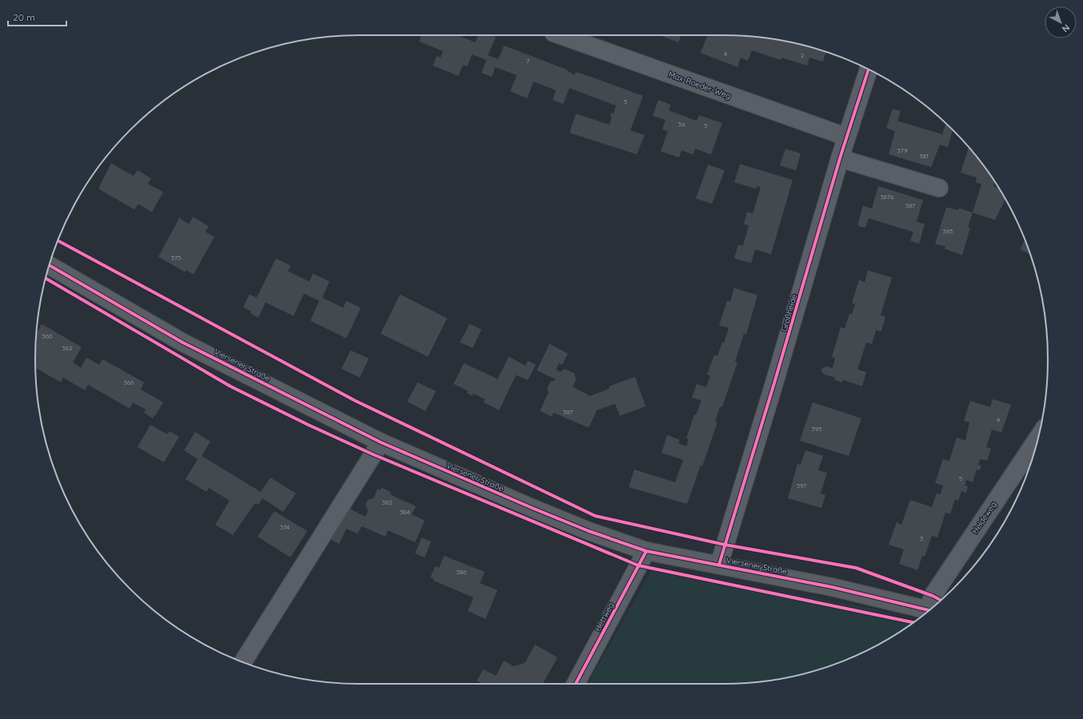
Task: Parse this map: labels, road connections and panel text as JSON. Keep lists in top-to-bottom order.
{
  "streets": {
    "main road": ["Viersener Straße"],
    "street": [
      "Max-Roeder-Weg",
      "Großheide",
      "Heideweg",
      "Hettweg"
    ]
  },
  "crossings": [
    ["Max-Roeder-Weg", "Großheide"],
    ["Großheide", "Viersener Straße"],
    ["Viersener Straße", "Hettweg"]
  ],
  "house_numbers": [
    "4",
    "2",
    "7",
    "5",
    "3a",
    "3",
    "379",
    "381",
    "387a",
    "387",
    "385",
    "373",
    "360",
    "362",
    "366",
    "387",
    "9",
    "395",
    "5",
    "397",
    "382",
    "384",
    "374",
    "3",
    "386"
  ],
  "scale_bar": "20 m",
  "north": "bottom right"
}
